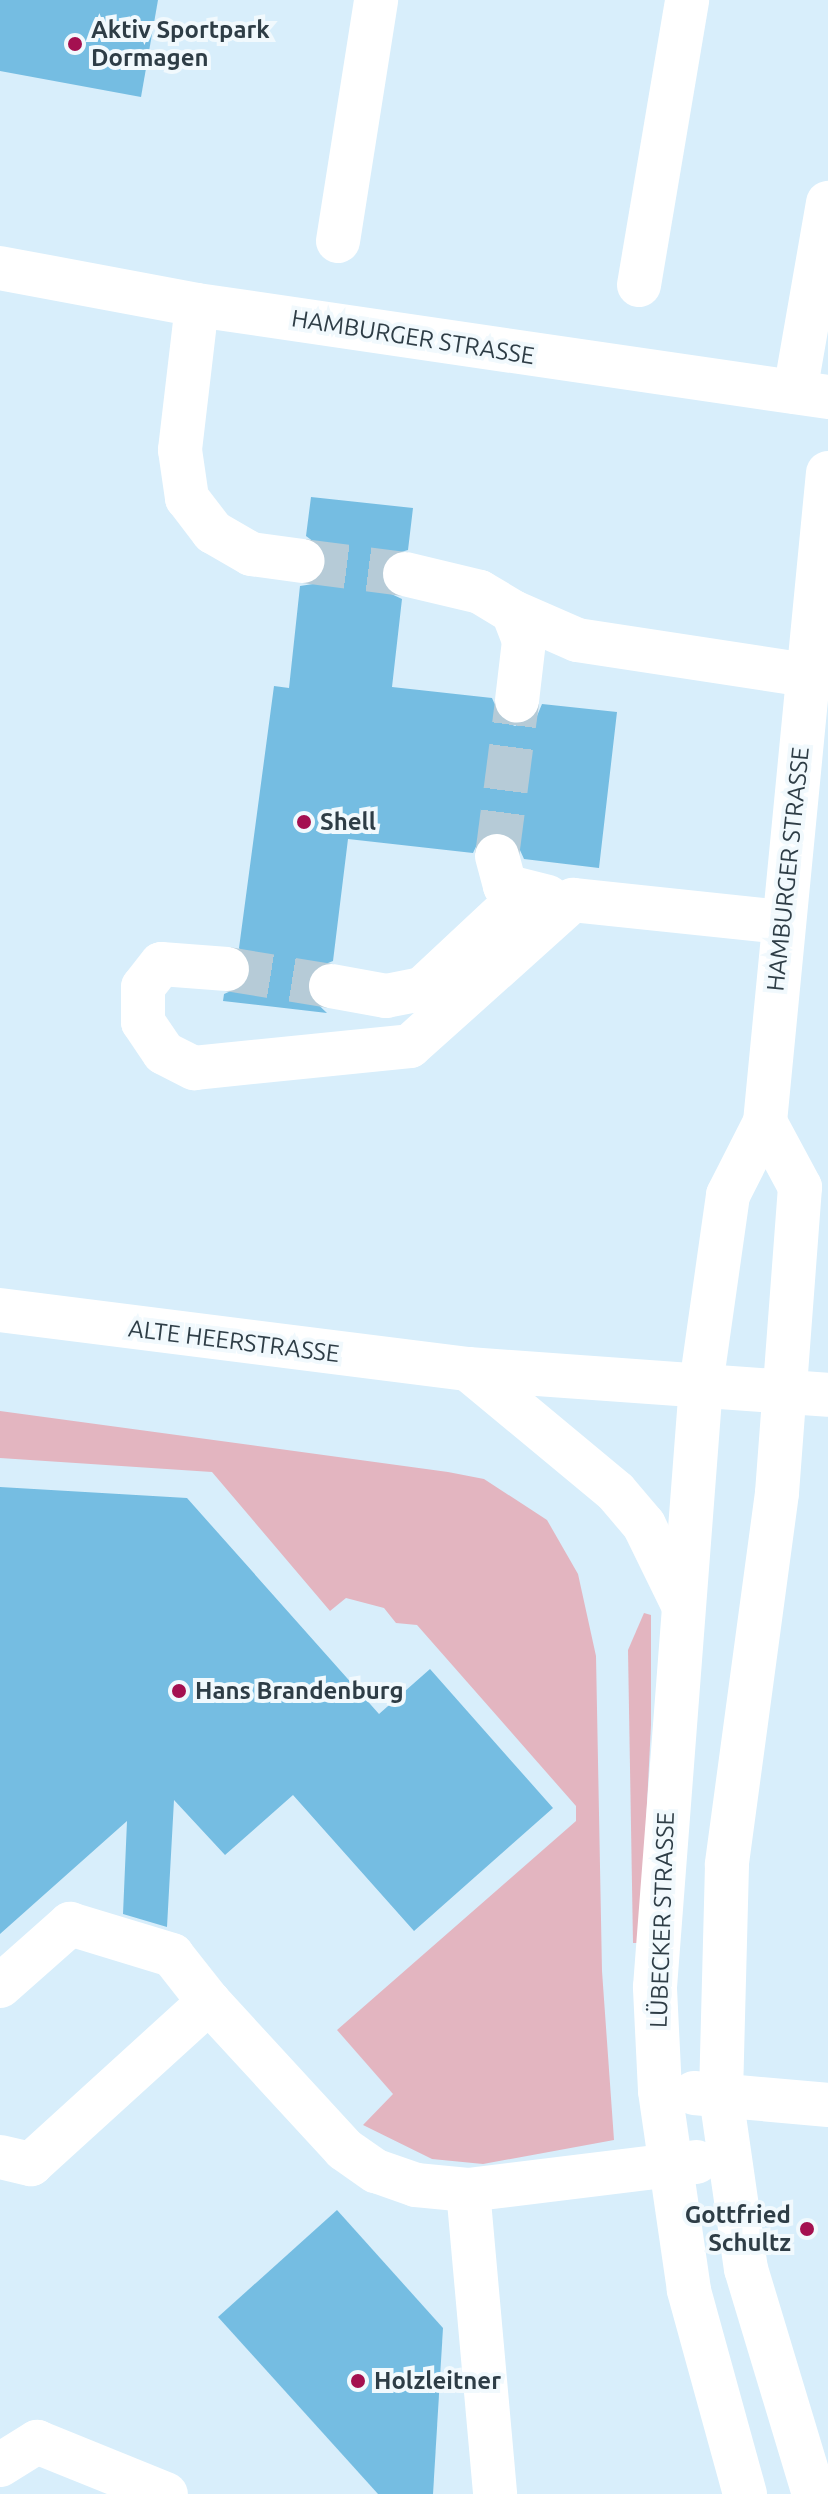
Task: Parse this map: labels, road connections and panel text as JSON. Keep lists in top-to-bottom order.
{
  "streets": {
    "street": ["HAMBURGER STRASSE", "ALTE HEERSTRASSE", "LÜBECKER STRASSE"]
  },
  "crossings": [
    ["HAMBURGER STRASSE", "ALTE HEERSTRASSE"],
    ["HAMBURGER STRASSE", "LÜBECKER STRASSE"],
    ["ALTE HEERSTRASSE", "LÜBECKER STRASSE"]
  ],
  "places": [
    "Aktiv Sportpark Dormagen",
    "Shell",
    "Hans Brandenburg",
    "Gottfried Schultz",
    "Holzleitner"
  ]
}
